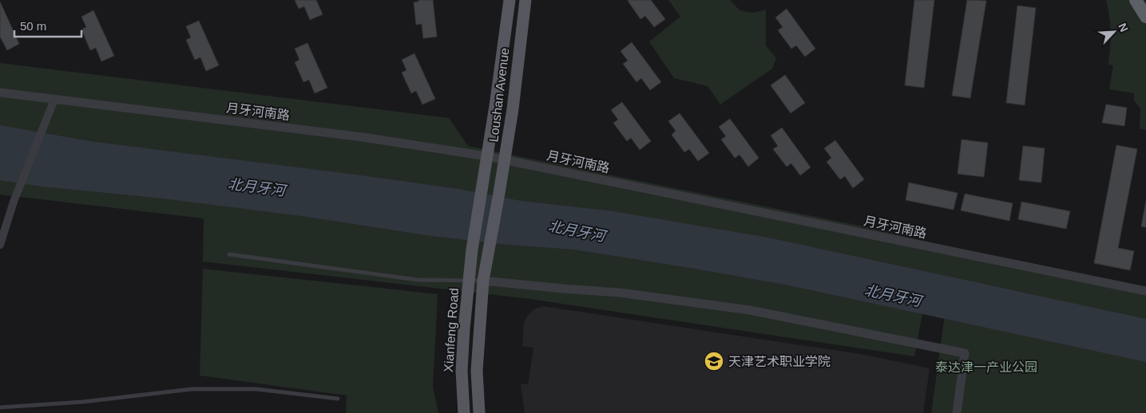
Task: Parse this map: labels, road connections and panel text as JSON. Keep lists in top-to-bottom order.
{
  "streets": {
    "main road": ["Loushan Avenue", "Xianfeng Road"],
    "street": ["月牙河南路"]
  },
  "crossings": [
    ["Loushan Avenue", "月牙河南路"],
    ["Loushan Avenue", "Xianfeng Road"]
  ],
  "water": ["北月牙河"],
  "parks": ["泰达津一产业公园"],
  "places": {
    "school or university": ["天津艺术职业学院"]
  },
  "scale_bar": "50 m",
  "north": "top right"
}
